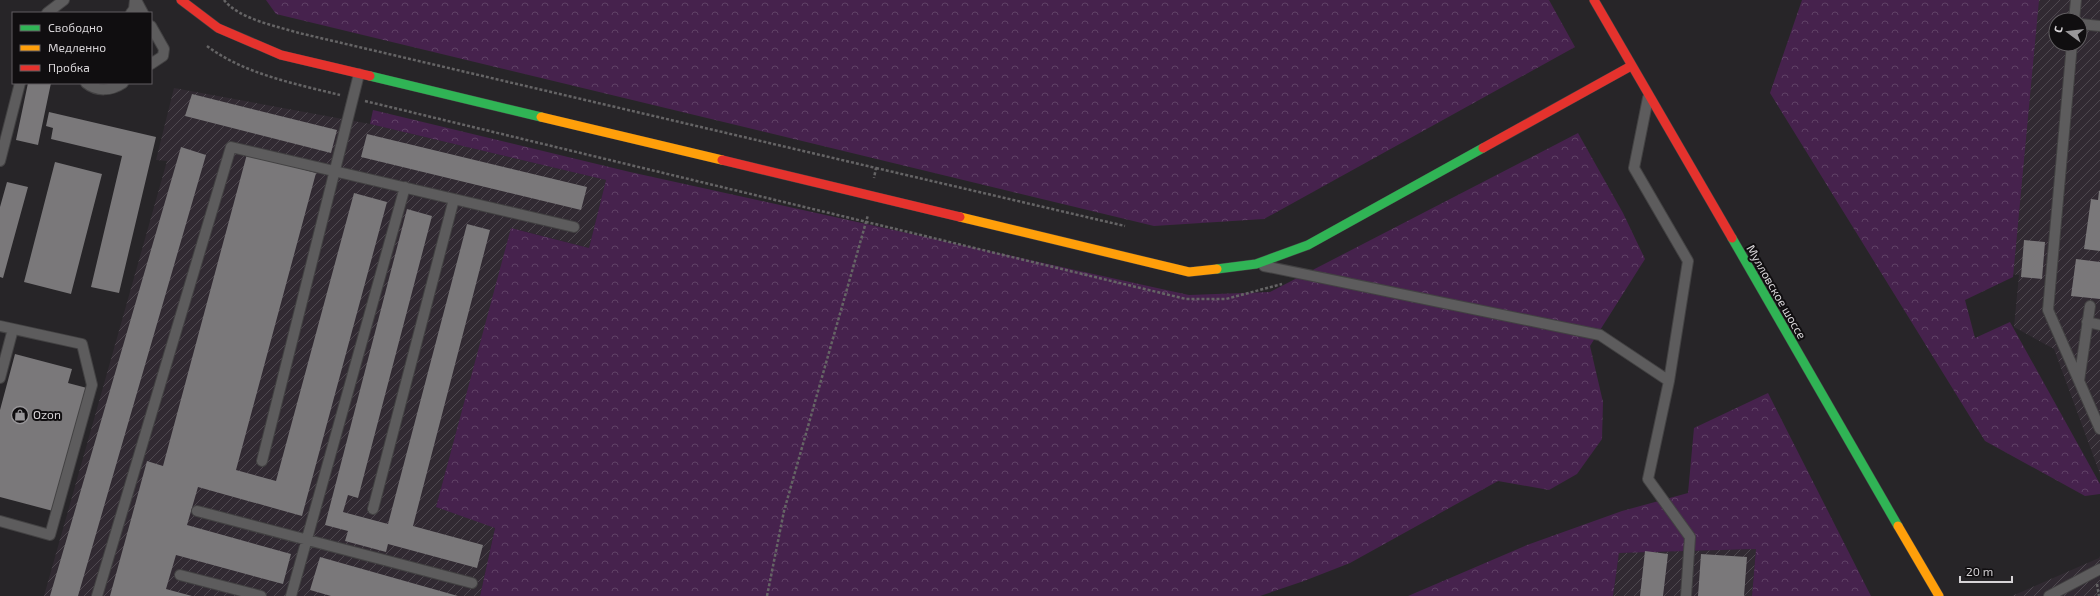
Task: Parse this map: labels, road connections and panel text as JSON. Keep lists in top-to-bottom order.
{
  "streets": {
    "main road": ["Мулловское шоссе"]
  },
  "places": {
    "shop": ["Ozon"]
  },
  "legend": ["Свободно", "Медленно", "Пробка"],
  "scale_bar": "20 m",
  "north": "left"
}
